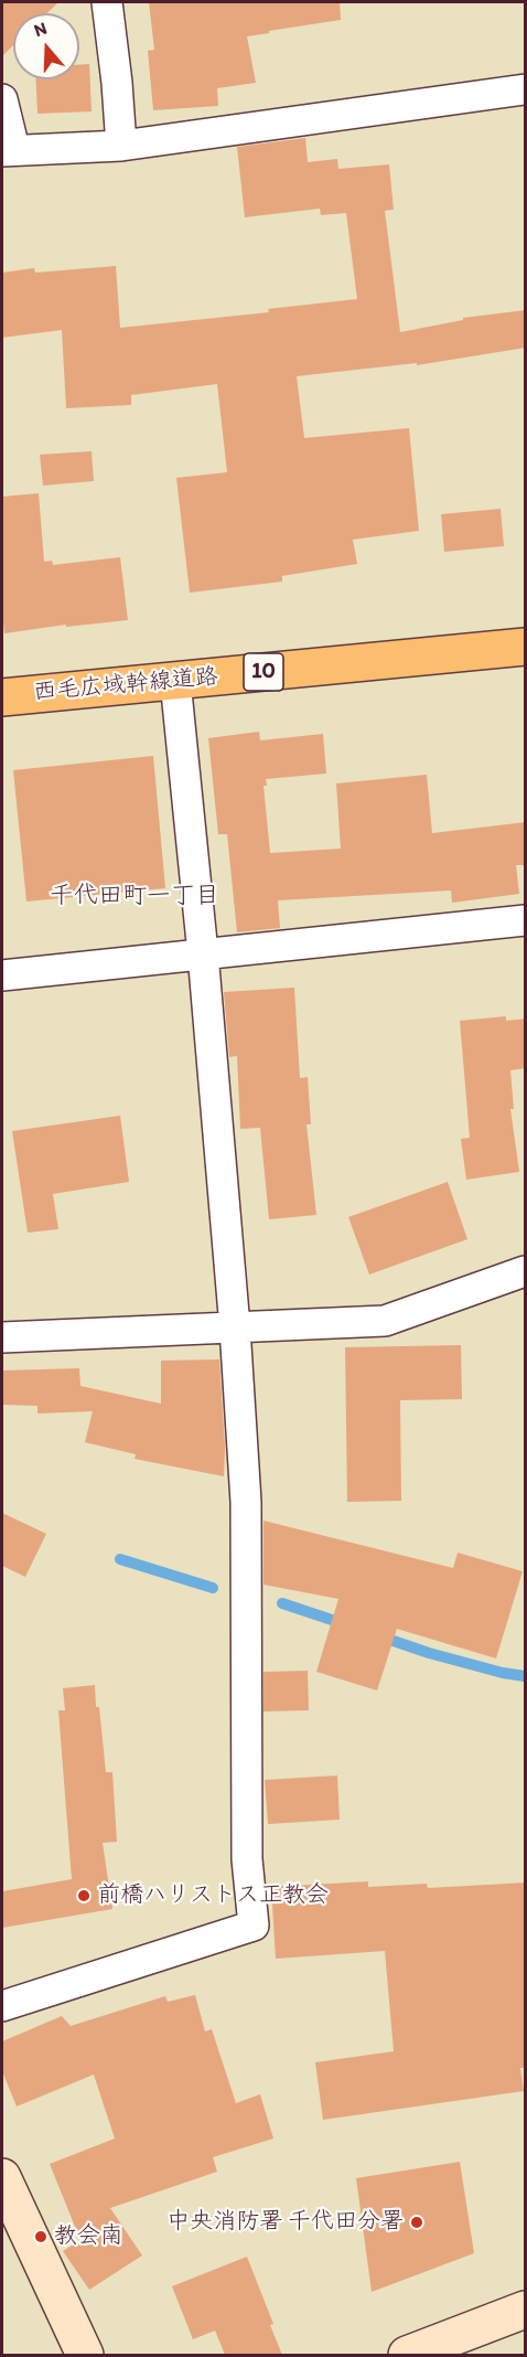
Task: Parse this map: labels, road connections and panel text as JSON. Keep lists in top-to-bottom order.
{
  "streets": {
    "main road": ["10", "西毛広域幹線道路"]
  },
  "districts": ["千代田町一丁目"],
  "places": ["前橋ハリストス正教会", "中央消防署 千代田分署", "教会南"],
  "north": "top"
}
